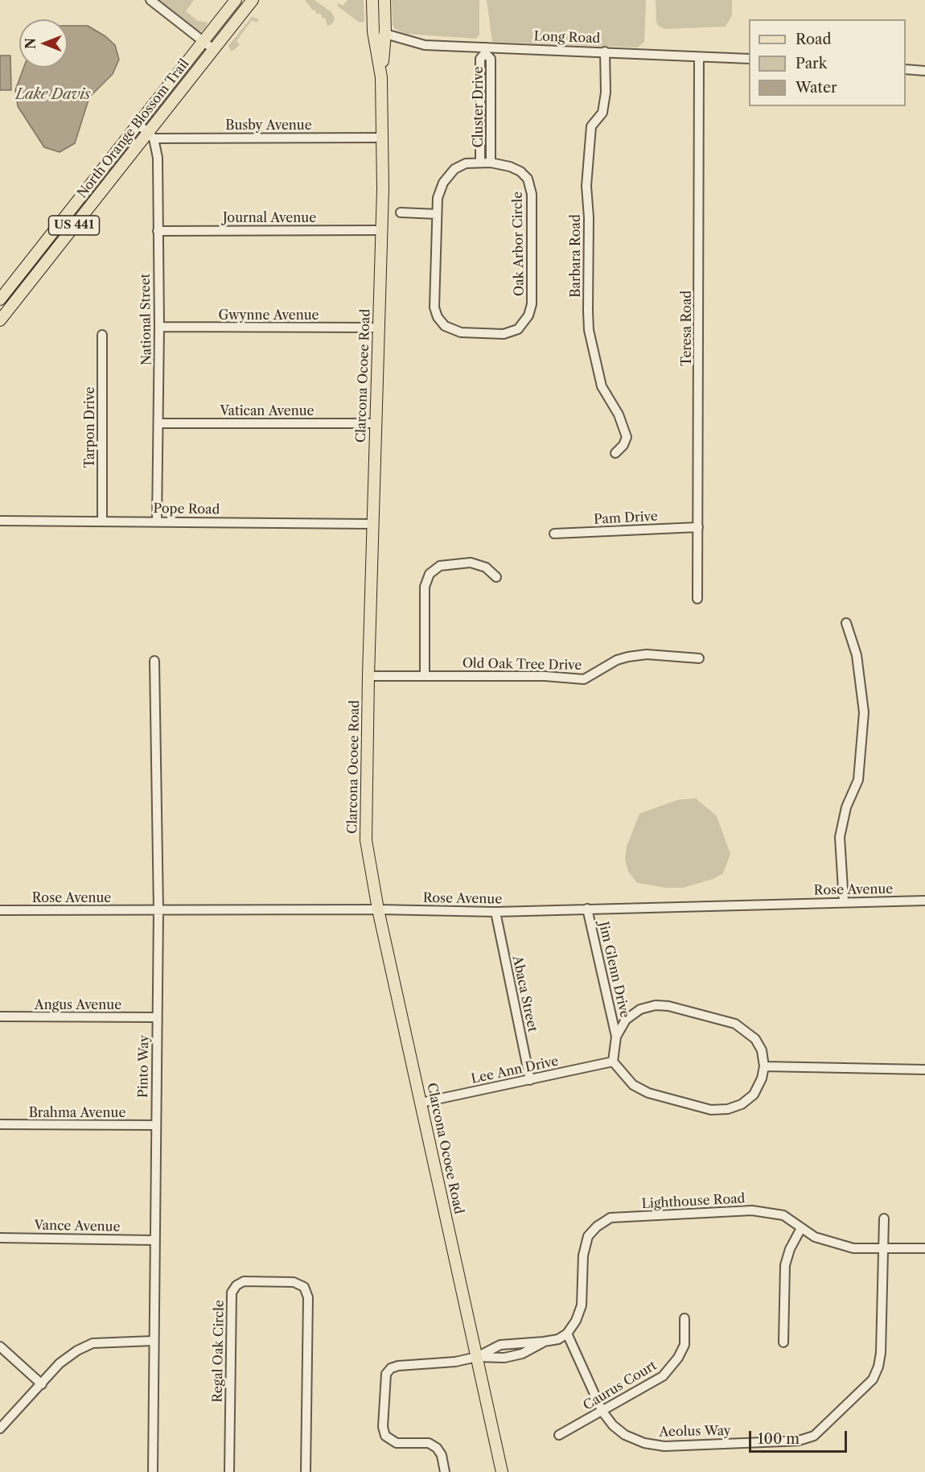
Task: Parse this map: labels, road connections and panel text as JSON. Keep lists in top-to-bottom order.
{
  "streets": {
    "main road": ["North Orange Blossom Trail", "US 441", "Clarcona Ocoee Road"],
    "street": [
      "Long Road",
      "Cluster Drive",
      "Busby Avenue",
      "Journal Avenue",
      "Oak Arbor Circle",
      "Barbara Road",
      "Gwynne Avenue",
      "National Street",
      "Teresa Road",
      "Vatican Avenue",
      "Tarpon Drive",
      "Pope Road",
      "Pam Drive",
      "Old Oak Tree Drive",
      "Rose Avenue",
      "Jim Glenn Drive",
      "Abaca Street",
      "Angus Avenue",
      "Pinto Way",
      "Lee Ann Drive",
      "Brahma Avenue",
      "Lighthouse Road",
      "Vance Avenue",
      "Regal Oak Circle",
      "Caurus Court",
      "Aeolus Way"
    ]
  },
  "crossings": [
    ["Long Road", "Cluster Drive"],
    ["Long Road", "Barbara Road"],
    ["Long Road", "Teresa Road"],
    ["Long Road", "Clarcona Ocoee Road"],
    ["Cluster Drive", "Oak Arbor Circle"],
    ["Busby Avenue", "North Orange Blossom Trail"],
    ["Busby Avenue", "National Street"],
    ["Busby Avenue", "Clarcona Ocoee Road"],
    ["North Orange Blossom Trail", "National Street"],
    ["Journal Avenue", "National Street"],
    ["Journal Avenue", "Clarcona Ocoee Road"],
    ["Gwynne Avenue", "National Street"],
    ["Gwynne Avenue", "Clarcona Ocoee Road"],
    ["National Street", "Vatican Avenue"],
    ["National Street", "Pope Road"],
    ["Teresa Road", "Pam Drive"],
    ["Clarcona Ocoee Road", "Vatican Avenue"],
    ["Clarcona Ocoee Road", "Pope Road"],
    ["Clarcona Ocoee Road", "Old Oak Tree Drive"],
    ["Clarcona Ocoee Road", "Rose Avenue"],
    ["Clarcona Ocoee Road", "Lee Ann Drive"],
    ["Tarpon Drive", "Pope Road"],
    ["Rose Avenue", "Jim Glenn Drive"],
    ["Rose Avenue", "Abaca Street"],
    ["Rose Avenue", "Pinto Way"],
    ["Jim Glenn Drive", "Lee Ann Drive"],
    ["Abaca Street", "Lee Ann Drive"],
    ["Angus Avenue", "Pinto Way"],
    ["Pinto Way", "Brahma Avenue"],
    ["Pinto Way", "Vance Avenue"],
    ["Lighthouse Road", "Aeolus Way"],
    ["Caurus Court", "Aeolus Way"]
  ],
  "water": ["Lake Davis"],
  "legend": ["Road", "Park", "Water"],
  "scale_bar": "100 m",
  "north": "left"
}
